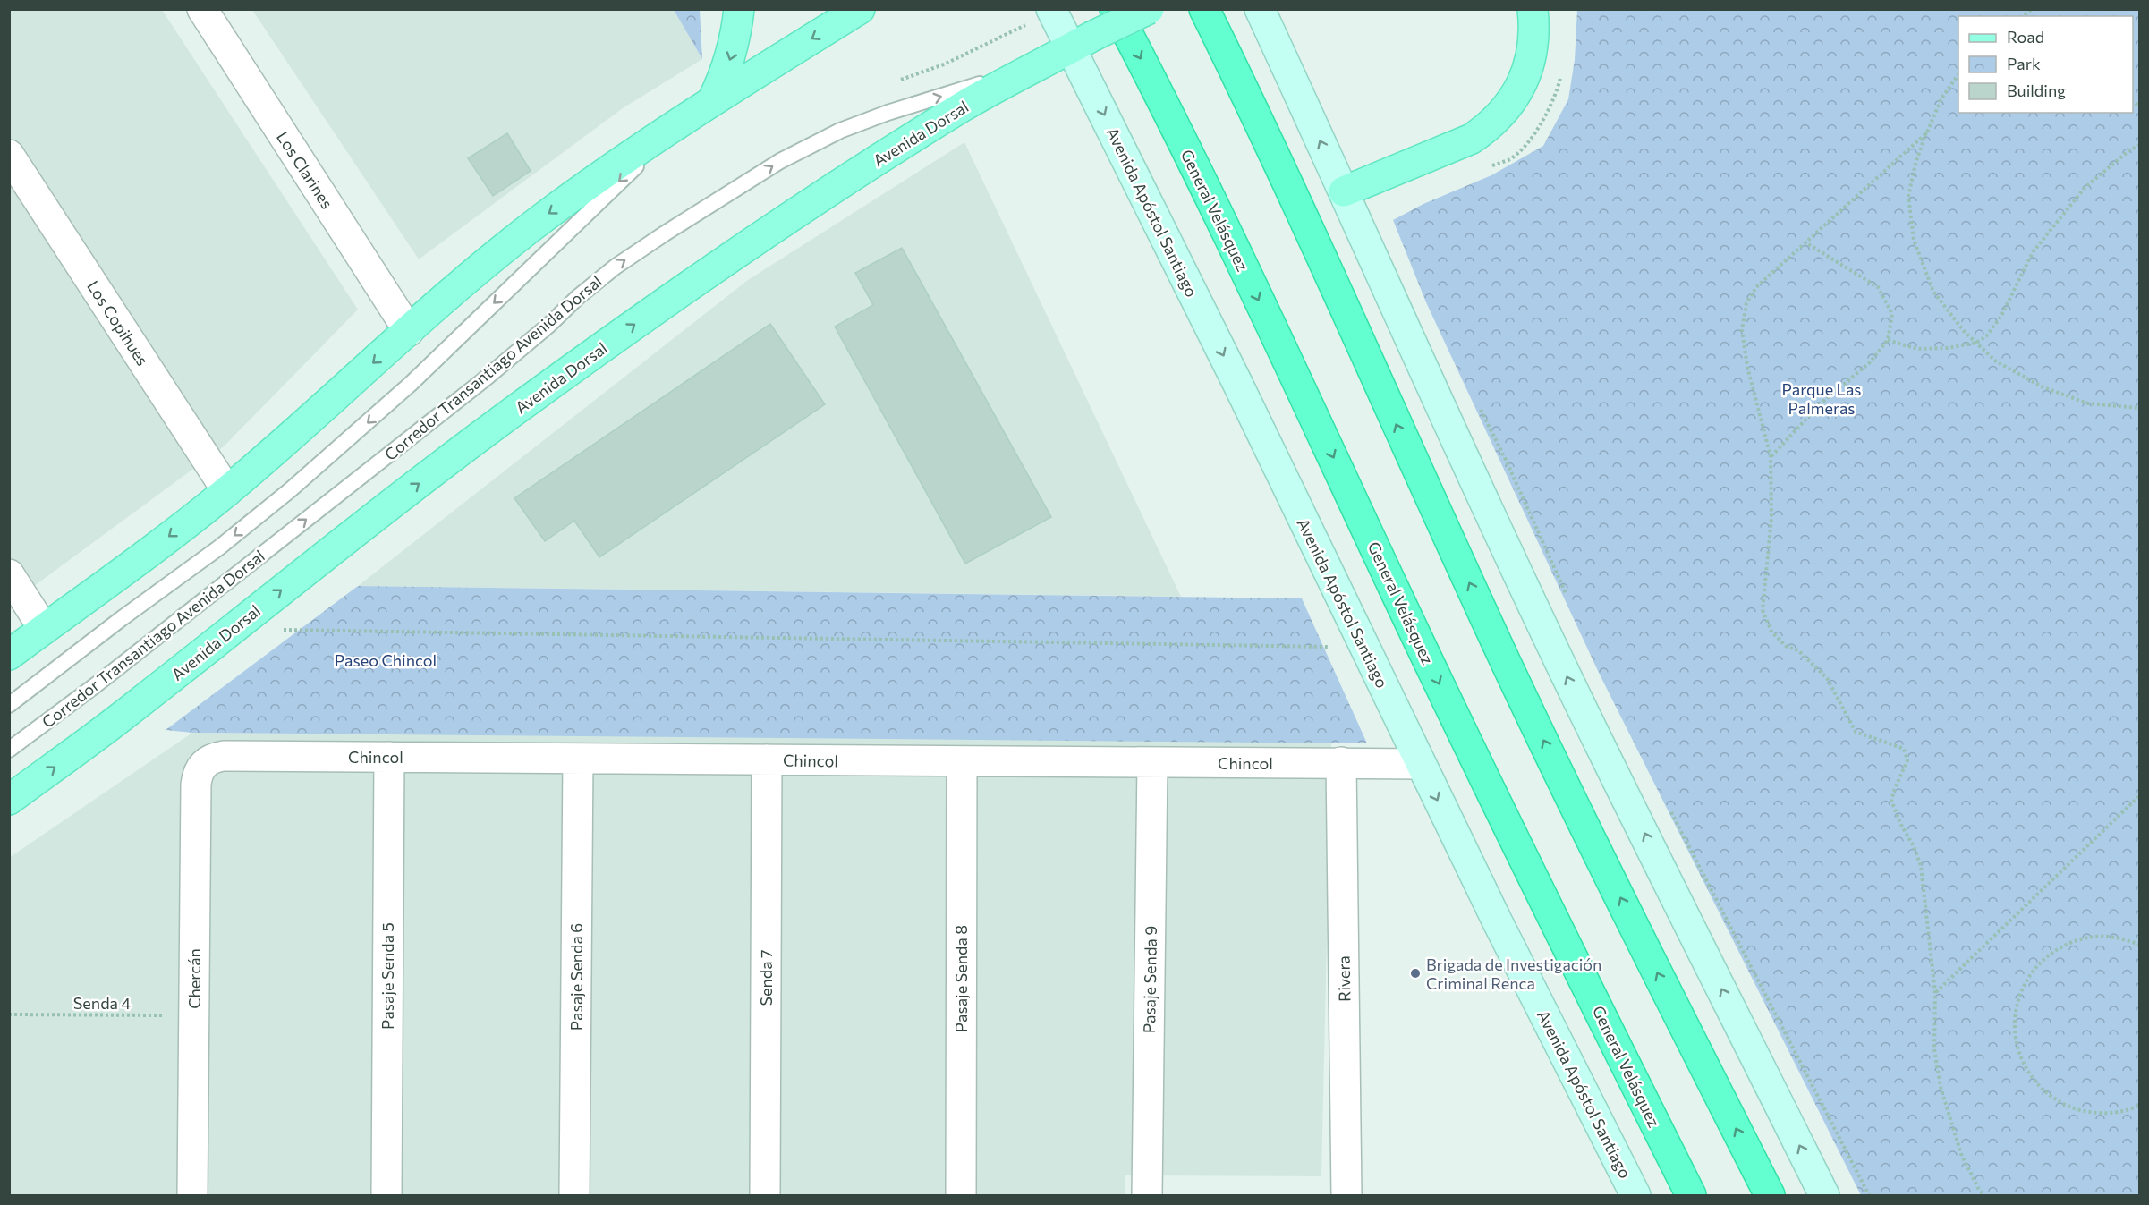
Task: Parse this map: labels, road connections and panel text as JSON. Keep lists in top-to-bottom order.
{
  "streets": {
    "highway": ["General Velásquez"],
    "main road": ["Avenida Dorsal", "Avenida Apóstol Santiago"],
    "street": [
      "Los Clarines",
      "Los Copihues",
      "Chincol",
      "Pasaje Senda 5",
      "Pasaje Senda 6",
      "Senda 7",
      "Chercán",
      "Pasaje Senda 8",
      "Rivera",
      "Pasaje Senda 9"
    ],
    "lane": ["Corredor Transantiago Avenida Dorsal"],
    "path": ["Senda 4"]
  },
  "crossings": [
    ["Avenida Dorsal", "Avenida Apóstol Santiago"],
    ["Avenida Dorsal", "Corredor Transantiago Avenida Dorsal"],
    ["Avenida Apóstol Santiago", "Chincol"],
    ["Chincol", "Pasaje Senda 5"],
    ["Chincol", "Pasaje Senda 6"],
    ["Chincol", "Senda 7"],
    ["Chincol", "Chercán"],
    ["Chincol", "Pasaje Senda 8"],
    ["Chincol", "Rivera"],
    ["Chincol", "Pasaje Senda 9"],
    ["Chercán", "Senda 4"]
  ],
  "parks": ["Parque Las Palmeras", "Paseo Chincol"],
  "places": ["Brigada de Investigación Criminal Renca"],
  "legend": ["Road", "Park", "Building"]
}
